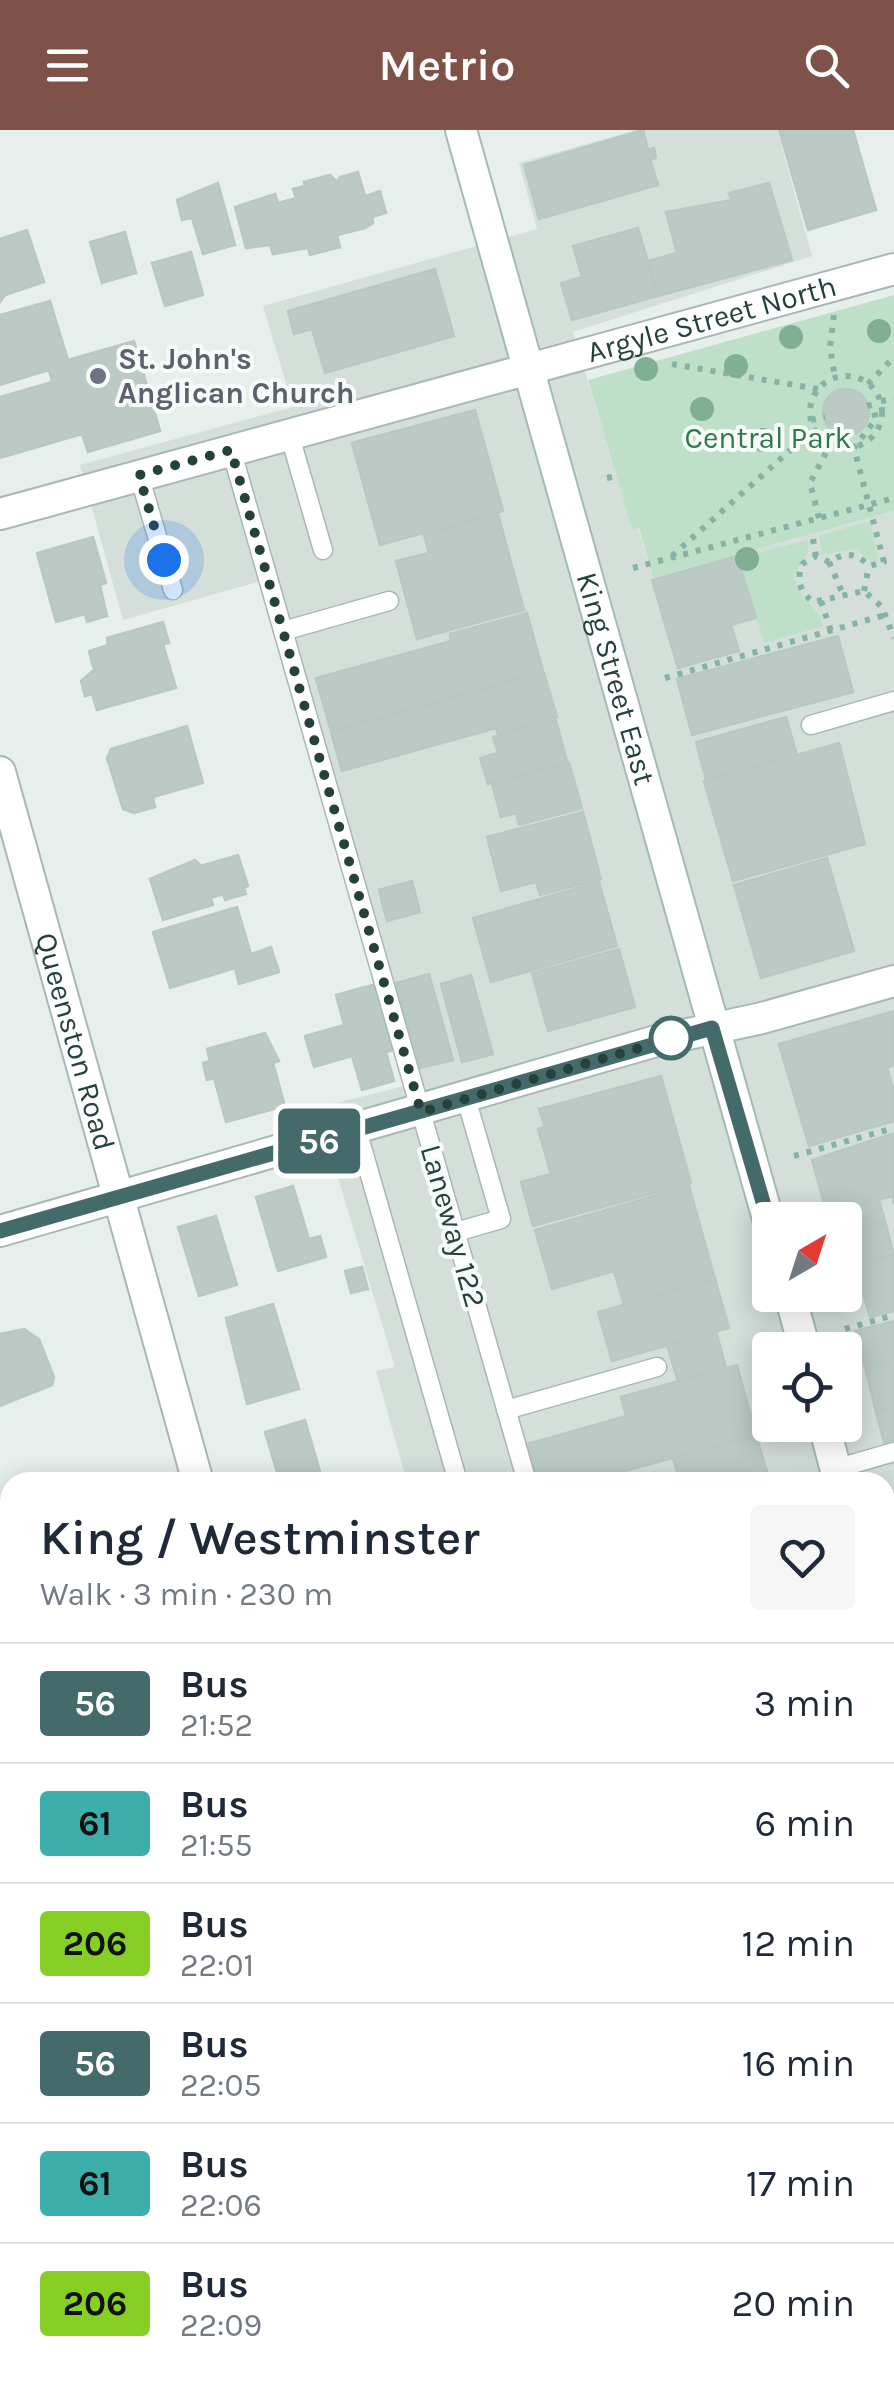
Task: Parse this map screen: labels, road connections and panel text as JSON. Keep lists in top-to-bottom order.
{
  "streets": {
    "street": ["Argyle Street North", "King Street East", "Queenston Road"],
    "lane": ["Laneway 122"]
  },
  "crossings": [
    ["Argyle Street North", "King Street East"],
    ["Argyle Street North", "Laneway 122"]
  ],
  "parks": ["Central Park"],
  "places": ["St. John's Anglican Church"],
  "lines": ["bus line 56"],
  "north": "top right",
  "page": {
    "header": "Metrio",
    "on_map": "56",
    "heading": ["King / Westminster", "Walk · 3 min · 230 m"],
    "list": [
      {
        "mark": "56",
        "name": "Bus",
        "note": "21:52",
        "value": "3 min"
      },
      {
        "mark": "61",
        "name": "Bus",
        "note": "21:55",
        "value": "6 min"
      },
      {
        "mark": "206",
        "name": "Bus",
        "note": "22:01",
        "value": "12 min"
      },
      {
        "mark": "56",
        "name": "Bus",
        "note": "22:05",
        "value": "16 min"
      },
      {
        "mark": "61",
        "name": "Bus",
        "note": "22:06",
        "value": "17 min"
      },
      {
        "mark": "206",
        "name": "Bus",
        "note": "22:09",
        "value": "20 min"
      }
    ]
  }
}
